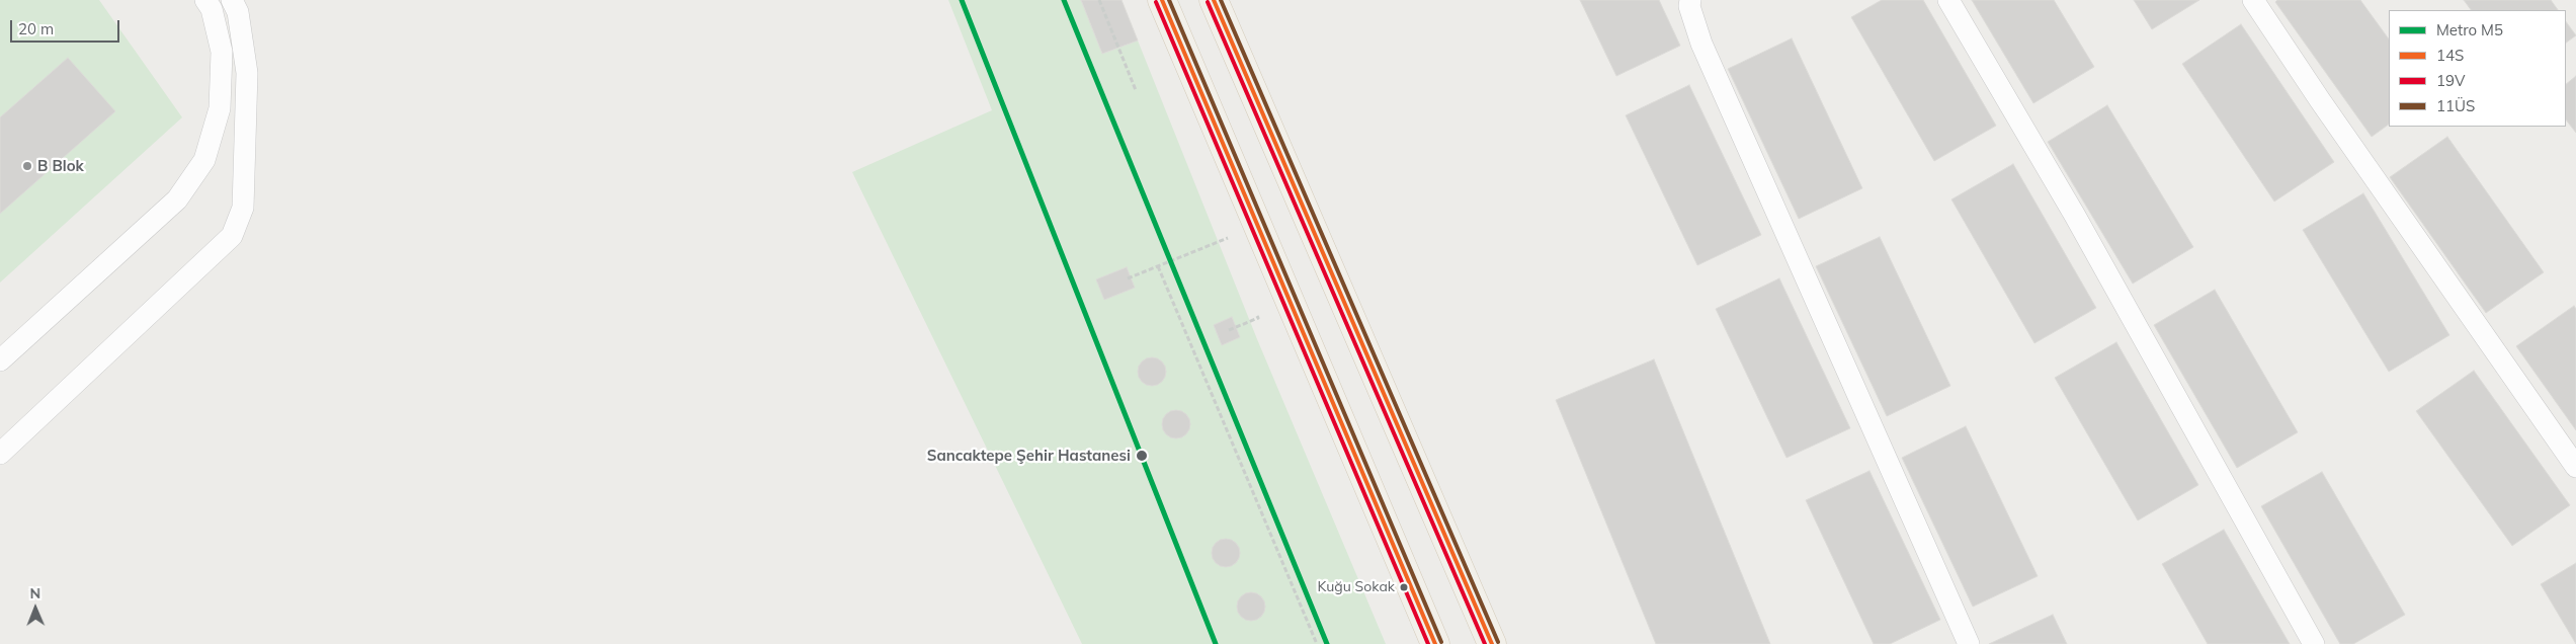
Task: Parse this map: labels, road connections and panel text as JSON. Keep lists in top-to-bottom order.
{
  "places": ["B Blok", "Sancaktepe Şehir Hastanesi", "Kuğu Sokak"],
  "lines": [
    "metro line M5",
    "transit line 14S",
    "transit line 11ÜS",
    "transit line 19V"
  ],
  "legend": [
    "Metro M5",
    "14S",
    "19V",
    "11ÜS"
  ],
  "scale_bar": "20 m",
  "north": "top"
}
